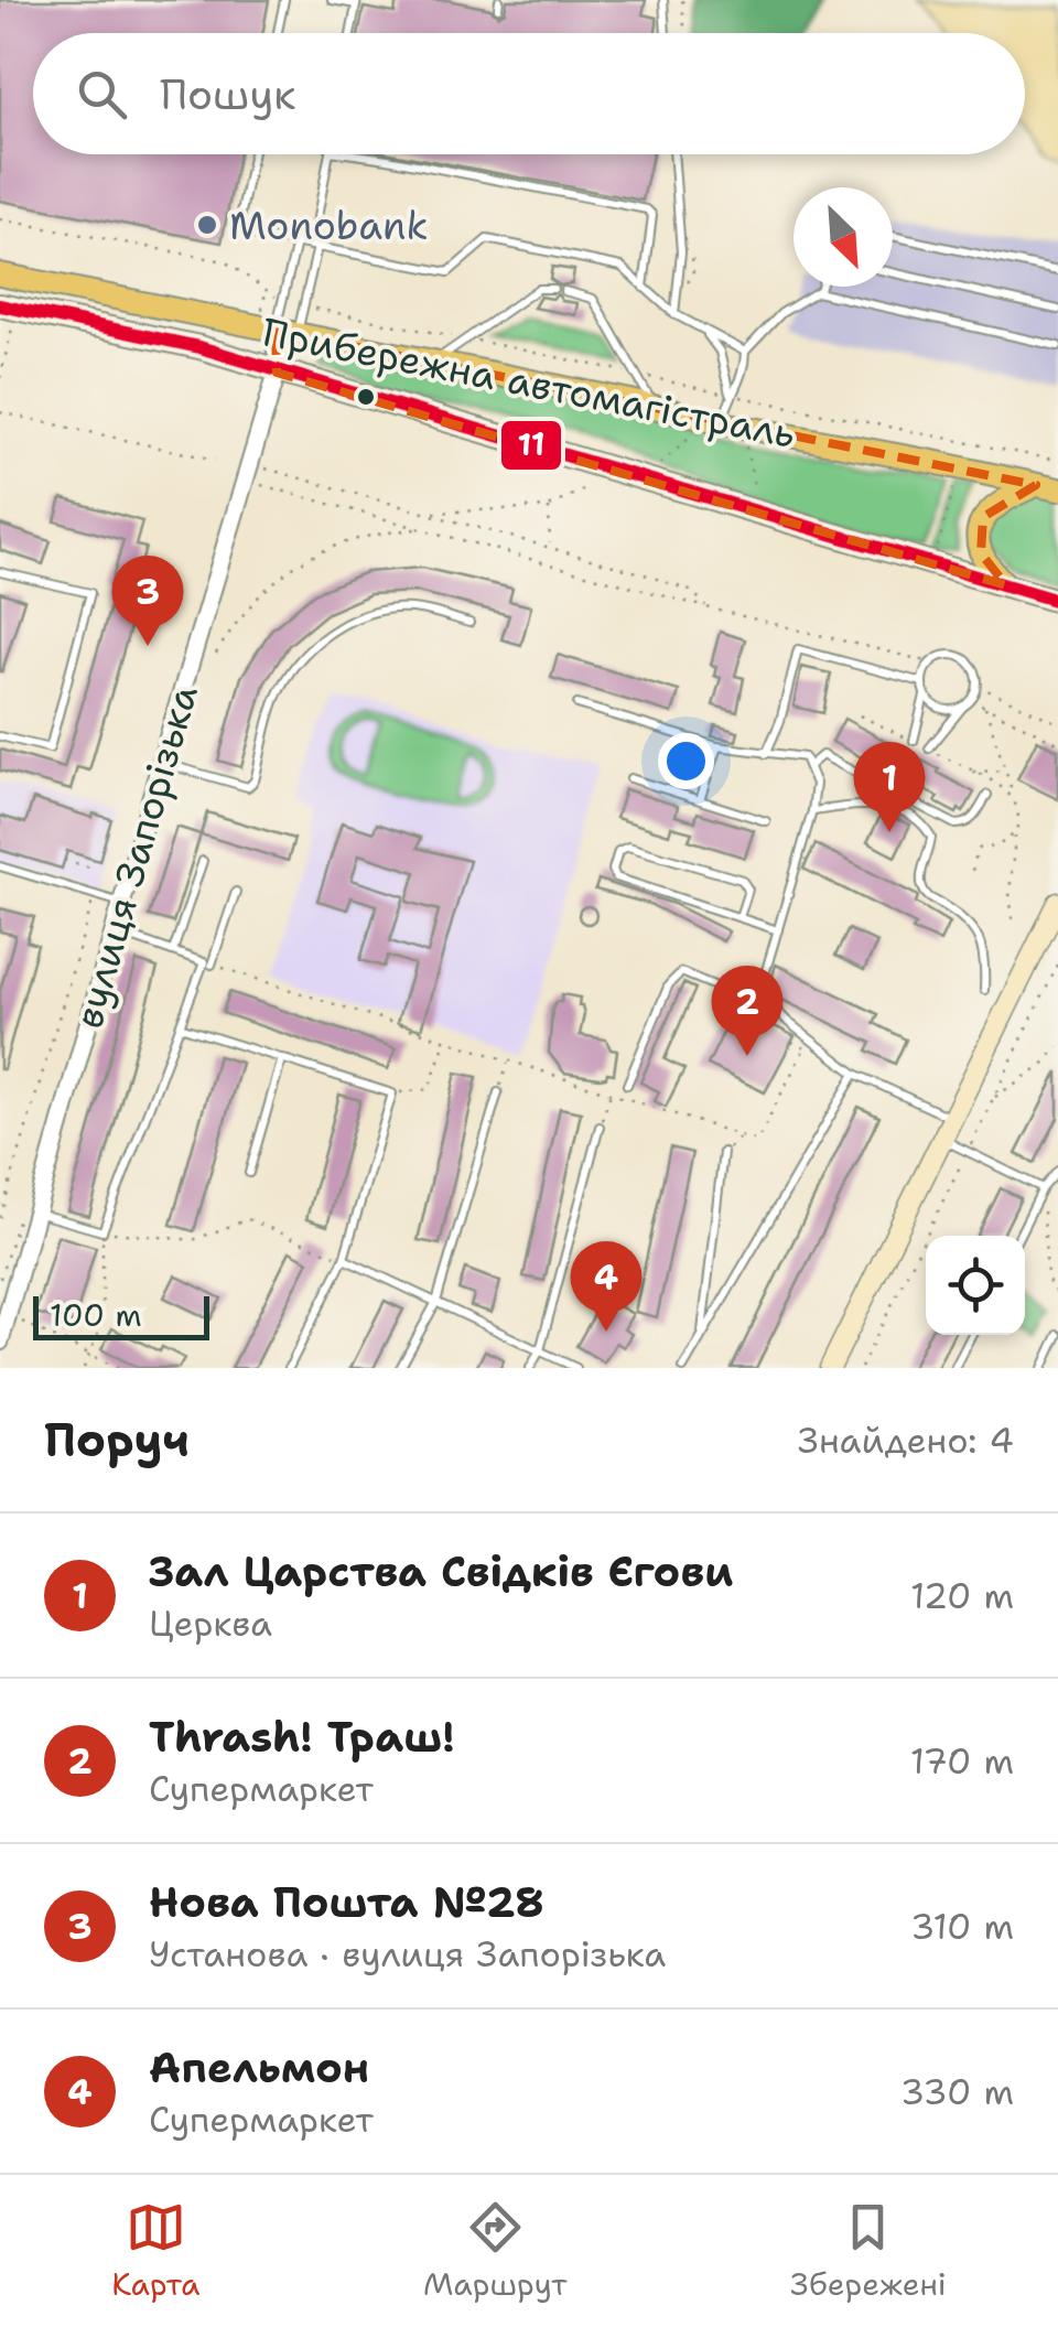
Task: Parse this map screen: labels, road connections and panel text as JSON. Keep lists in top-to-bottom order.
{
  "streets": {
    "main road": ["Прибережна автомагістраль"],
    "street": ["вулиця Запорізька"]
  },
  "crossings": [
    ["Прибережна автомагістраль", "вулиця Запорізька"]
  ],
  "places": ["Monobank"],
  "lines": ["transit line 11"],
  "scale_bar": "100 m",
  "north": "bottom right",
  "page": {
    "search": "Пошук",
    "pins": [
      "3",
      "1",
      "2",
      "4"
    ],
    "scale": "100 m",
    "heading": ["Поруч", "Знайдено: 4"],
    "list": [
      {
        "mark": "1",
        "name": "Зал Царства Свідків Єгови",
        "note": "Церква",
        "value": "120 m"
      },
      {
        "mark": "2",
        "name": "Thrash! Траш!",
        "note": "Супермаркет",
        "value": "170 m"
      },
      {
        "mark": "3",
        "name": "Нова Пошта №28",
        "note": "Установа · вулиця Запорізька",
        "value": "310 m"
      },
      {
        "mark": "4",
        "name": "Апельмон",
        "note": "Супермаркет",
        "value": "330 m"
      }
    ],
    "nav": ["Карта", "Маршрут", "Збережені"]
  }
}
